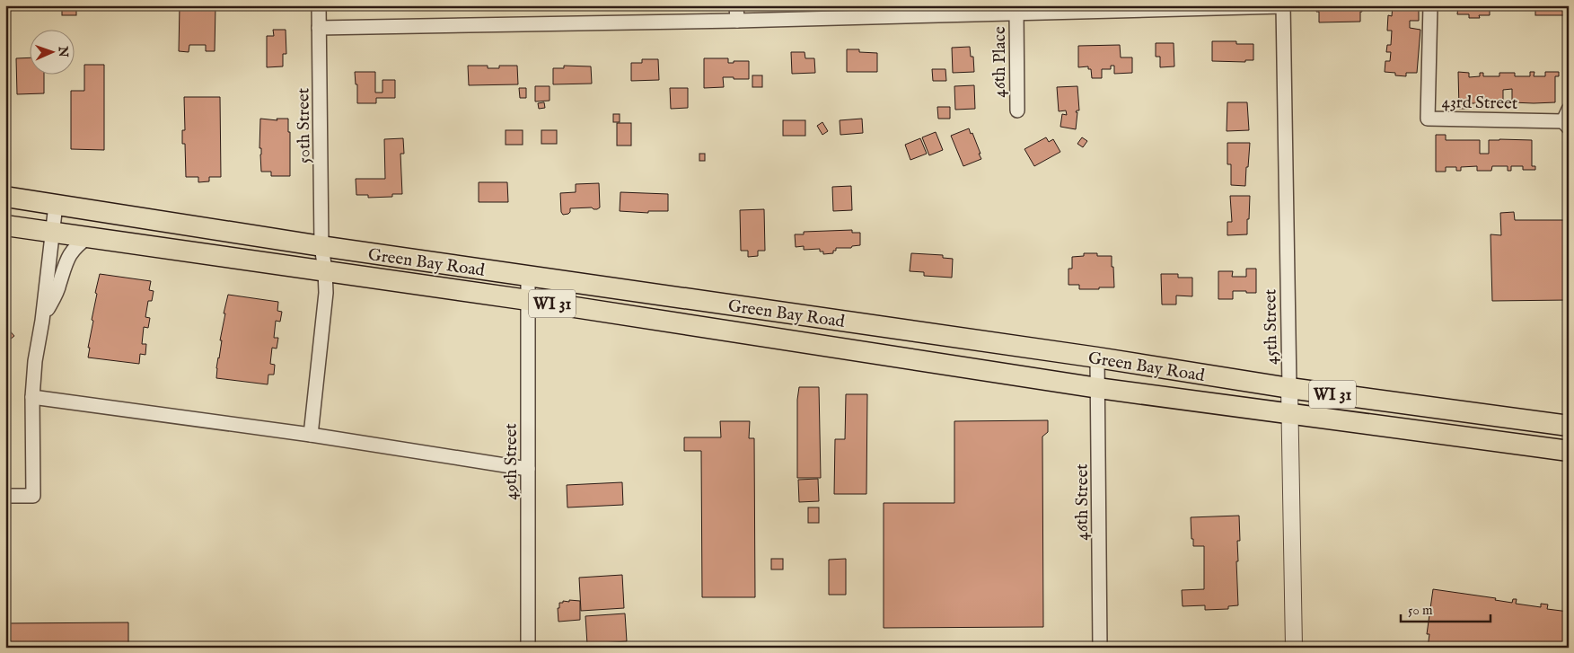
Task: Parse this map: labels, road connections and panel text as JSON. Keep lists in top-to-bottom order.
{
  "streets": {
    "main road": ["Green Bay Road", "WI 31"],
    "street": [
      "46th Place",
      "43rd Street",
      "50th Street",
      "45th Street",
      "49th Street",
      "46th Street"
    ]
  },
  "crossings": [
    ["50th Street", "Green Bay Road"],
    ["Green Bay Road", "45th Street"],
    ["Green Bay Road", "49th Street"],
    ["Green Bay Road", "46th Street"]
  ],
  "scale_bar": "50 m",
  "north": "right"
}
